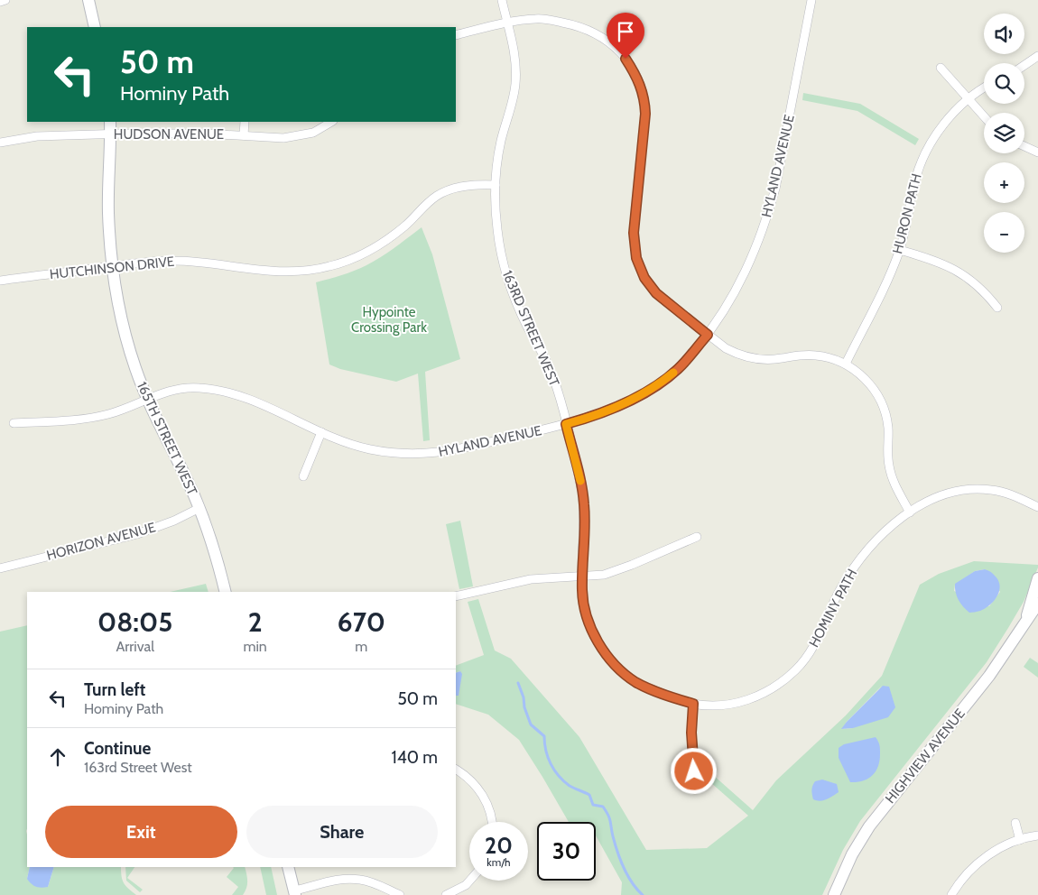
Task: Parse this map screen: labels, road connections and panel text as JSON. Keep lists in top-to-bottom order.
{
  "streets": {
    "street": [
      "HUDSON AVENUE",
      "HYLAND AVENUE",
      "HURON PATH",
      "HUTCHINSON DRIVE",
      "163RD STREET WEST",
      "165TH STREET WEST",
      "HORIZON AVENUE",
      "HOMINY PATH",
      "HIGHVIEW AVENUE"
    ]
  },
  "crossings": [
    ["HUDSON AVENUE", "165TH STREET WEST"],
    ["HYLAND AVENUE", "163RD STREET WEST"],
    ["HYLAND AVENUE", "165TH STREET WEST"],
    ["HUTCHINSON DRIVE", "163RD STREET WEST"],
    ["HUTCHINSON DRIVE", "165TH STREET WEST"],
    ["163RD STREET WEST", "HOMINY PATH"],
    ["165TH STREET WEST", "HORIZON AVENUE"]
  ],
  "parks": ["Hypointe Crossing Park"],
  "page": {
    "map_buttons": ["+", "−"],
    "turn": ["50 m", "Hominy Path"],
    "eta": [
      "08:05",
      "Arrival",
      "2",
      "min",
      "670",
      "m"
    ],
    "list": [
      {
        "name": "Turn left",
        "note": "Hominy Path",
        "value": "50 m"
      },
      {
        "name": "Continue",
        "note": "163rd Street West",
        "value": "140 m"
      }
    ],
    "buttons": ["Exit", "Share"],
    "speed": "20 km/h",
    "limit": "30"
  }
}
